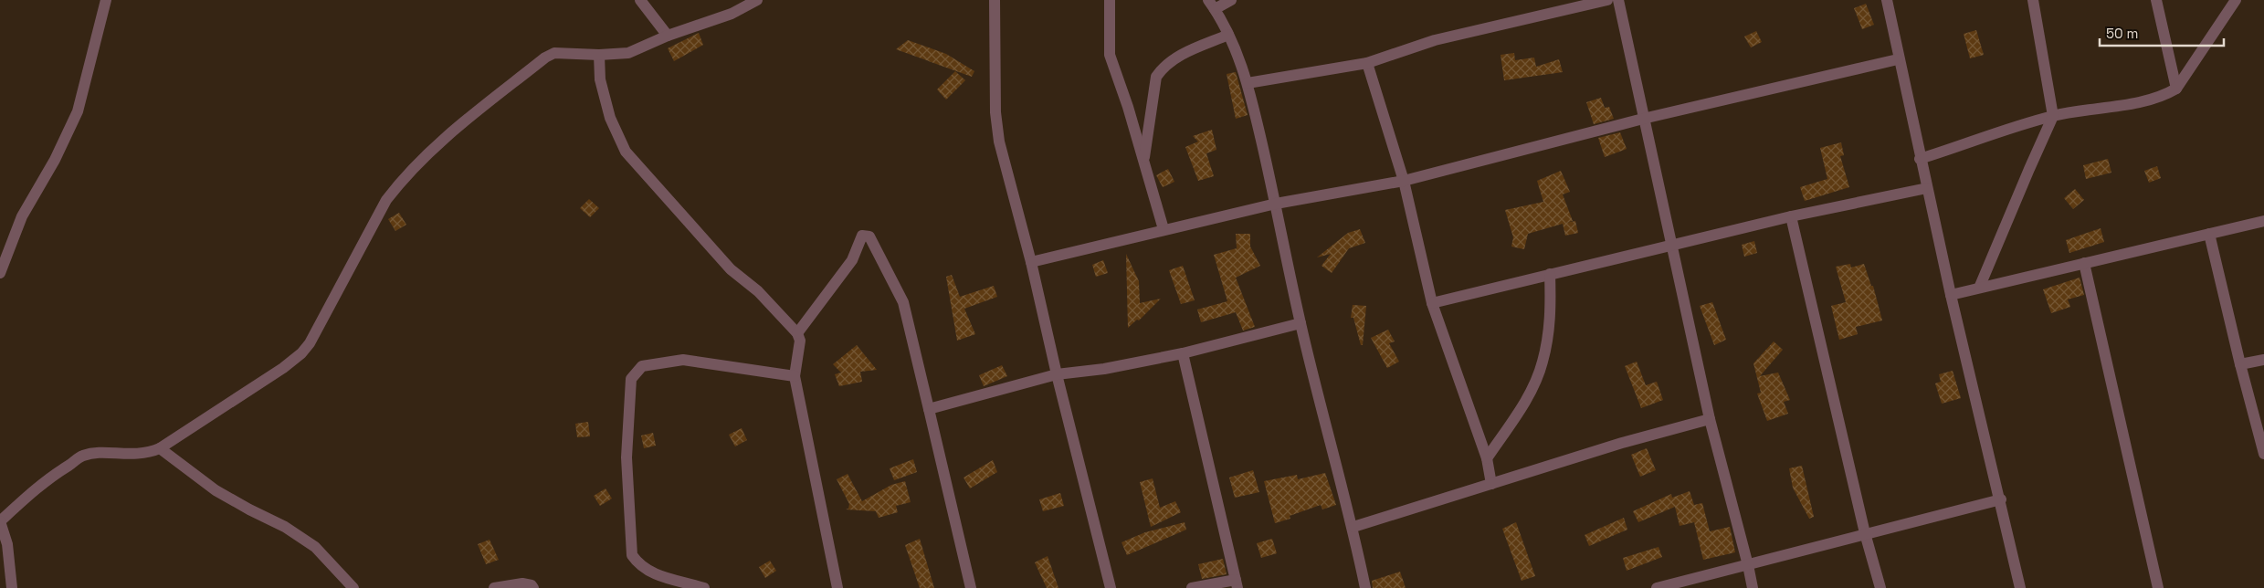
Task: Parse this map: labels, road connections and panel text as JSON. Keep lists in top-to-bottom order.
{
  "scale_bar": "50 m"
}
